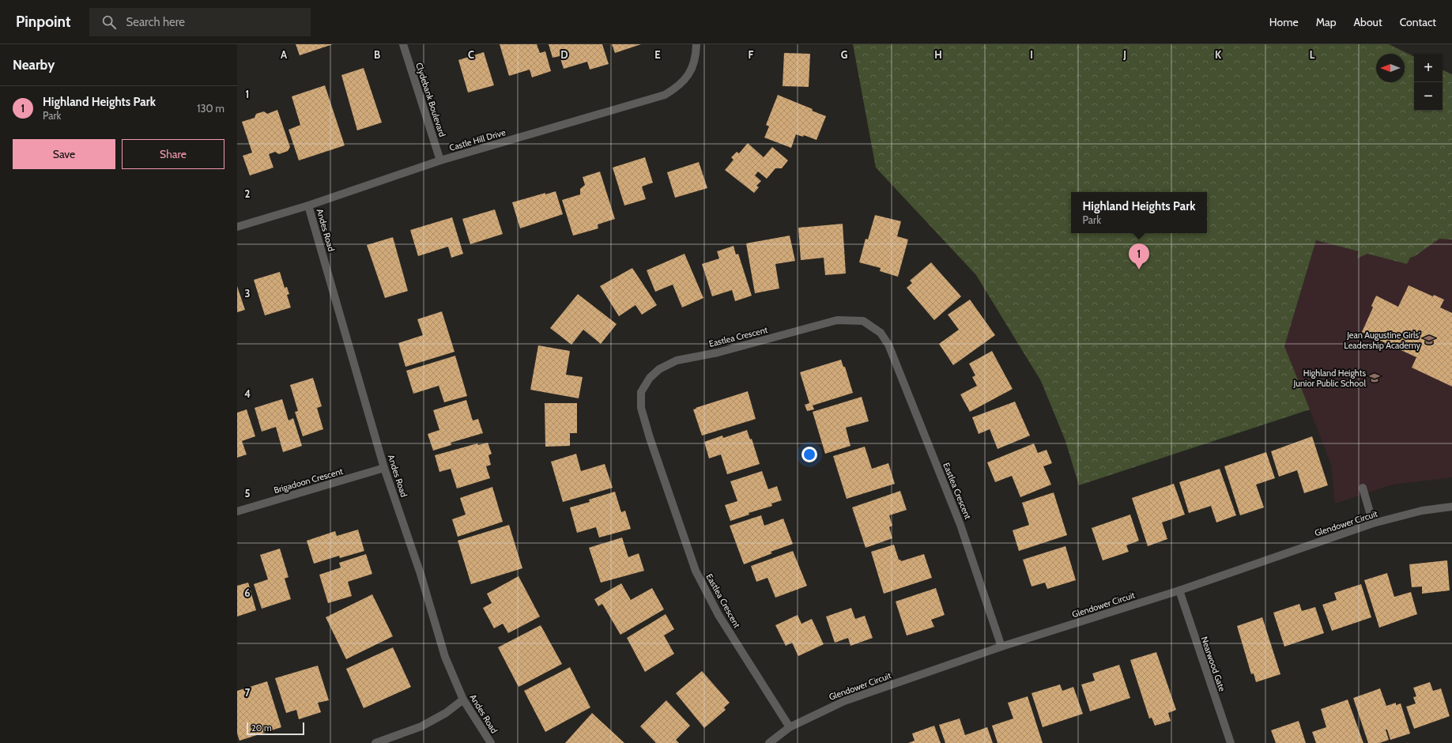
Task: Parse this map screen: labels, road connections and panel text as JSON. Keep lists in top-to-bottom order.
{
  "streets": {
    "street": [
      "Clydebank Boulevard",
      "Castle Hill Drive",
      "Andes Road",
      "Eastlea Crescent",
      "Brigadoon Crescent",
      "Glendower Circuit",
      "Nearwood Gate"
    ]
  },
  "crossings": [
    ["Clydebank Boulevard", "Castle Hill Drive"],
    ["Castle Hill Drive", "Andes Road"],
    ["Andes Road", "Brigadoon Crescent"],
    ["Eastlea Crescent", "Glendower Circuit"],
    ["Glendower Circuit", "Nearwood Gate"]
  ],
  "places": {
    "school or university": ["Jean Augustine Girls' Leadership Academy", "Highland Heights Junior Public School"]
  },
  "scale_bar": "20 m",
  "north": "left",
  "page": {
    "header": "Pinpoint",
    "search": "Search here",
    "nav": [
      "Home",
      "Map",
      "About",
      "Contact"
    ],
    "heading": "Nearby",
    "map_buttons": ["+", "−"],
    "list": [
      {
        "mark": "1",
        "name": "Highland Heights Park",
        "note": "Park",
        "value": "130 m"
      }
    ],
    "buttons": ["Save", "Share"],
    "popup": ["Highland Heights Park", "Park"],
    "pins": "1",
    "scale": "20 m"
  },
  "grid": {
    "columns": [
      "A",
      "B",
      "C",
      "D",
      "E",
      "F",
      "G",
      "H",
      "I",
      "J",
      "K",
      "L"
    ],
    "rows": [
      "1",
      "2",
      "3",
      "4",
      "5",
      "6",
      "7"
    ]
  }
}
